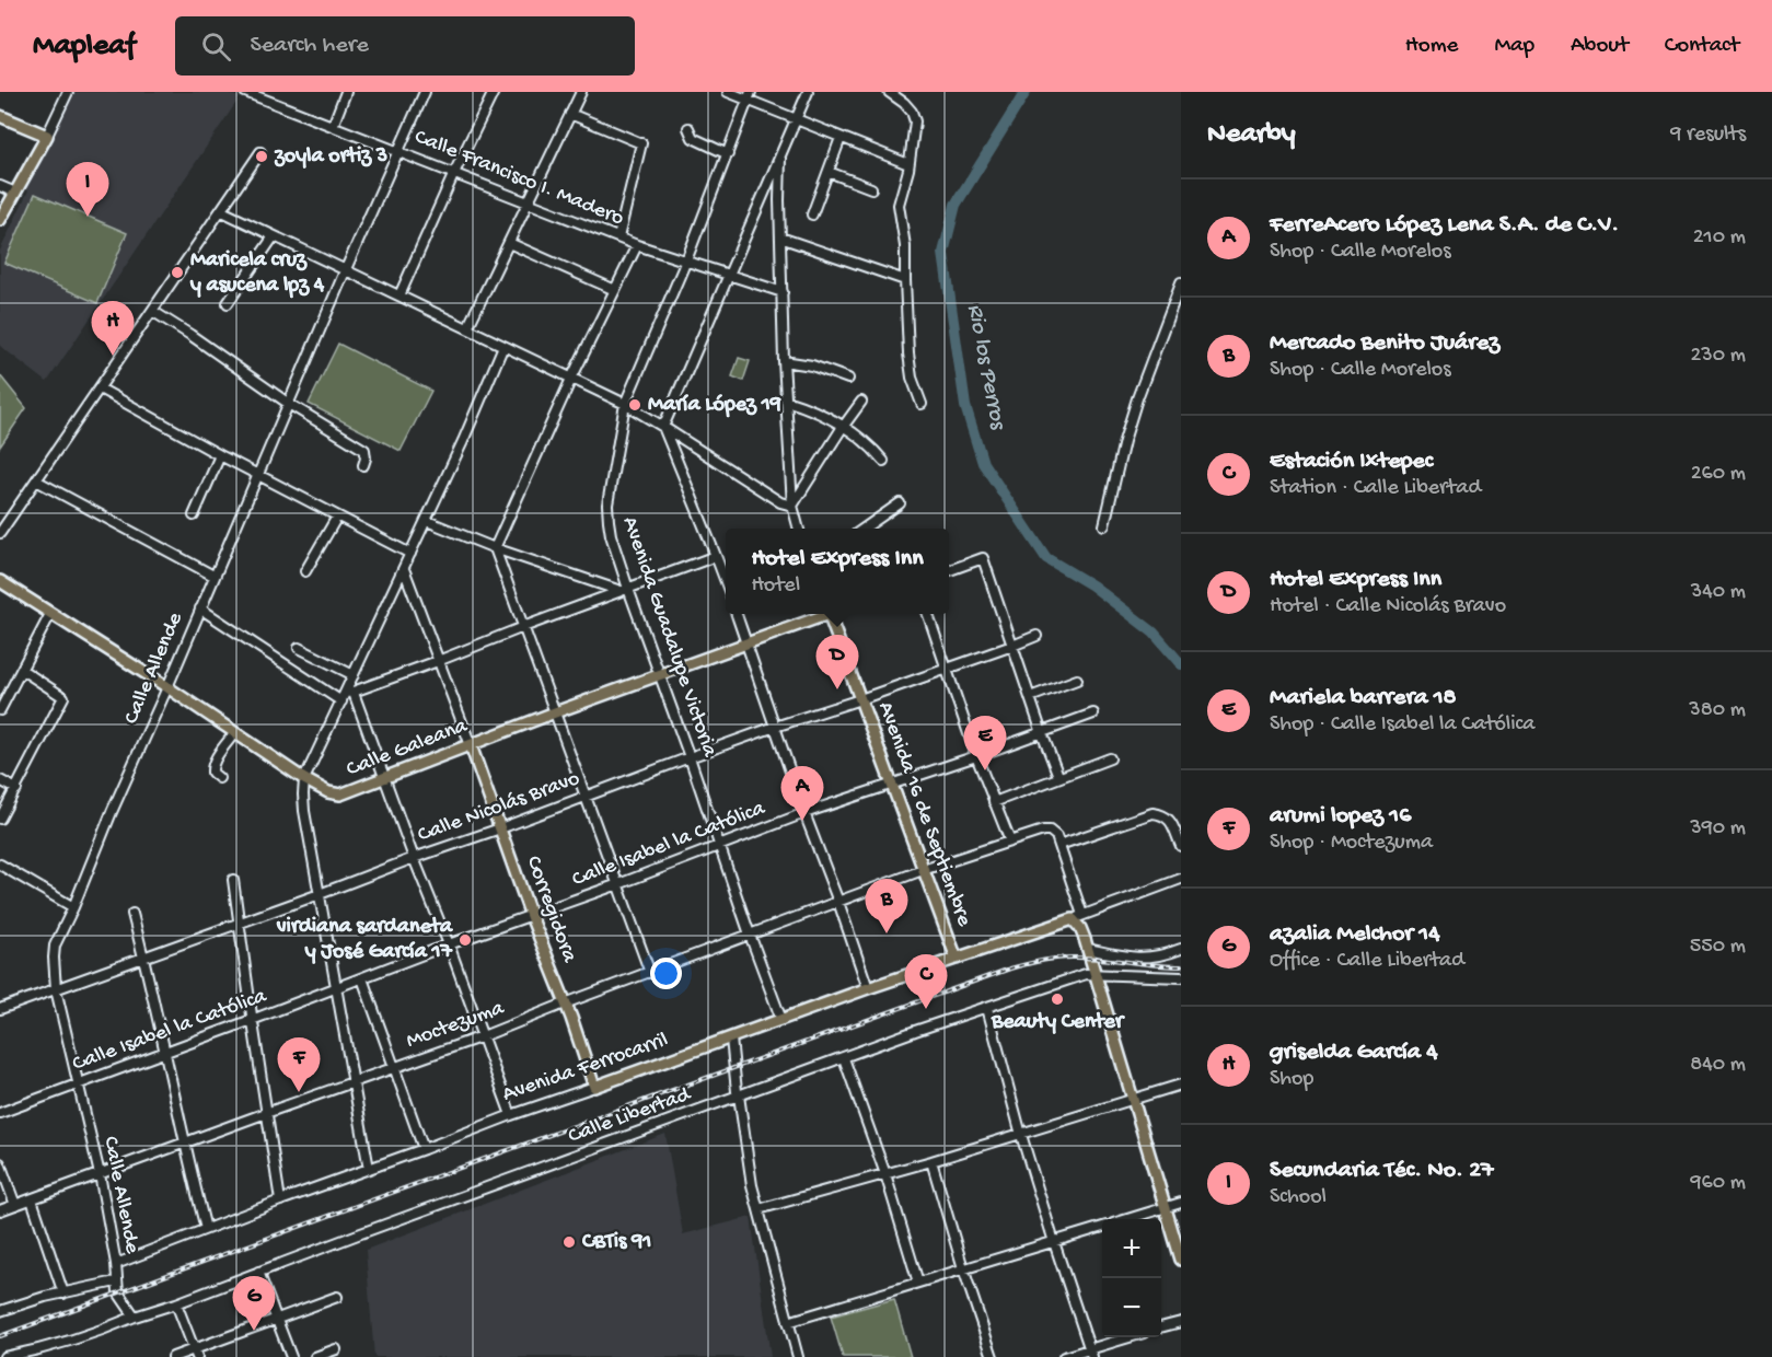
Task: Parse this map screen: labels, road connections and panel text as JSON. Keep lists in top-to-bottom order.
{
  "streets": {
    "main road": [
      "Calle Galeana",
      "Avenida 16 de Septiembre",
      "Corregidora",
      "Avenida Ferrocarril"
    ],
    "street": [
      "Calle Francisco I. Madero",
      "Avenida Guadalupe Victoria",
      "Calle Allende",
      "Calle Nicolás Bravo",
      "Calle Isabel la Católica",
      "Moctezuma",
      "Calle Libertad"
    ]
  },
  "crossings": [
    ["Calle Francisco I. Madero", "Avenida Guadalupe Victoria"],
    ["Calle Francisco I. Madero", "Calle Allende"],
    ["Avenida Guadalupe Victoria", "Calle Galeana"],
    ["Avenida Guadalupe Victoria", "Calle Nicolás Bravo"],
    ["Avenida Guadalupe Victoria", "Calle Isabel la Católica"],
    ["Avenida Guadalupe Victoria", "Moctezuma"],
    ["Avenida Guadalupe Victoria", "Avenida Ferrocarril"],
    ["Calle Allende", "Calle Galeana"],
    ["Calle Allende", "Calle Nicolás Bravo"],
    ["Calle Allende", "Calle Isabel la Católica"],
    ["Calle Allende", "Moctezuma"],
    ["Calle Allende", "Avenida Ferrocarril"],
    ["Calle Galeana", "Corregidora"],
    ["Calle Nicolás Bravo", "Avenida 16 de Septiembre"],
    ["Calle Nicolás Bravo", "Corregidora"],
    ["Avenida 16 de Septiembre", "Calle Isabel la Católica"],
    ["Avenida 16 de Septiembre", "Moctezuma"],
    ["Avenida 16 de Septiembre", "Avenida Ferrocarril"],
    ["Calle Isabel la Católica", "Corregidora"],
    ["Corregidora", "Moctezuma"],
    ["Corregidora", "Avenida Ferrocarril"]
  ],
  "water": ["Rio los Perros"],
  "places": [
    "zoyla ortiz 3",
    "Maricela cruz y asucena lpz 4",
    "María López 19",
    "virdiana sardaneta y José García 17",
    "Beauty Center",
    "CBTis 91"
  ],
  "page": {
    "header": "Mapleaf",
    "search": "Search here",
    "nav": [
      "Home",
      "Map",
      "About",
      "Contact"
    ],
    "heading": ["Nearby", "9 results"],
    "pins": [
      "I",
      "H",
      "D",
      "E",
      "A",
      "B",
      "C",
      "F",
      "G"
    ],
    "list": [
      {
        "mark": "A",
        "name": "FerreAcero López Lena S.A. de C.V.",
        "note": "Shop · Calle Morelos",
        "value": "210 m"
      },
      {
        "mark": "B",
        "name": "Mercado Benito Juárez",
        "note": "Shop · Calle Morelos",
        "value": "230 m"
      },
      {
        "mark": "C",
        "name": "Estación Ixtepec",
        "note": "Station · Calle Libertad",
        "value": "260 m"
      },
      {
        "mark": "D",
        "name": "Hotel Express Inn",
        "note": "Hotel · Calle Nicolás Bravo",
        "value": "340 m"
      },
      {
        "mark": "E",
        "name": "Mariela barrera 18",
        "note": "Shop · Calle Isabel la Católica",
        "value": "380 m"
      },
      {
        "mark": "F",
        "name": "arumi lopez 16",
        "note": "Shop · Moctezuma",
        "value": "390 m"
      },
      {
        "mark": "G",
        "name": "azalia Melchor 14",
        "note": "Office · Calle Libertad",
        "value": "550 m"
      },
      {
        "mark": "H",
        "name": "griselda García 4",
        "note": "Shop",
        "value": "840 m"
      },
      {
        "mark": "I",
        "name": "Secundaria Téc. No. 27",
        "note": "School",
        "value": "960 m"
      }
    ],
    "popup": ["Hotel Express Inn", "Hotel"],
    "map_buttons": ["+", "−"]
  }
}
